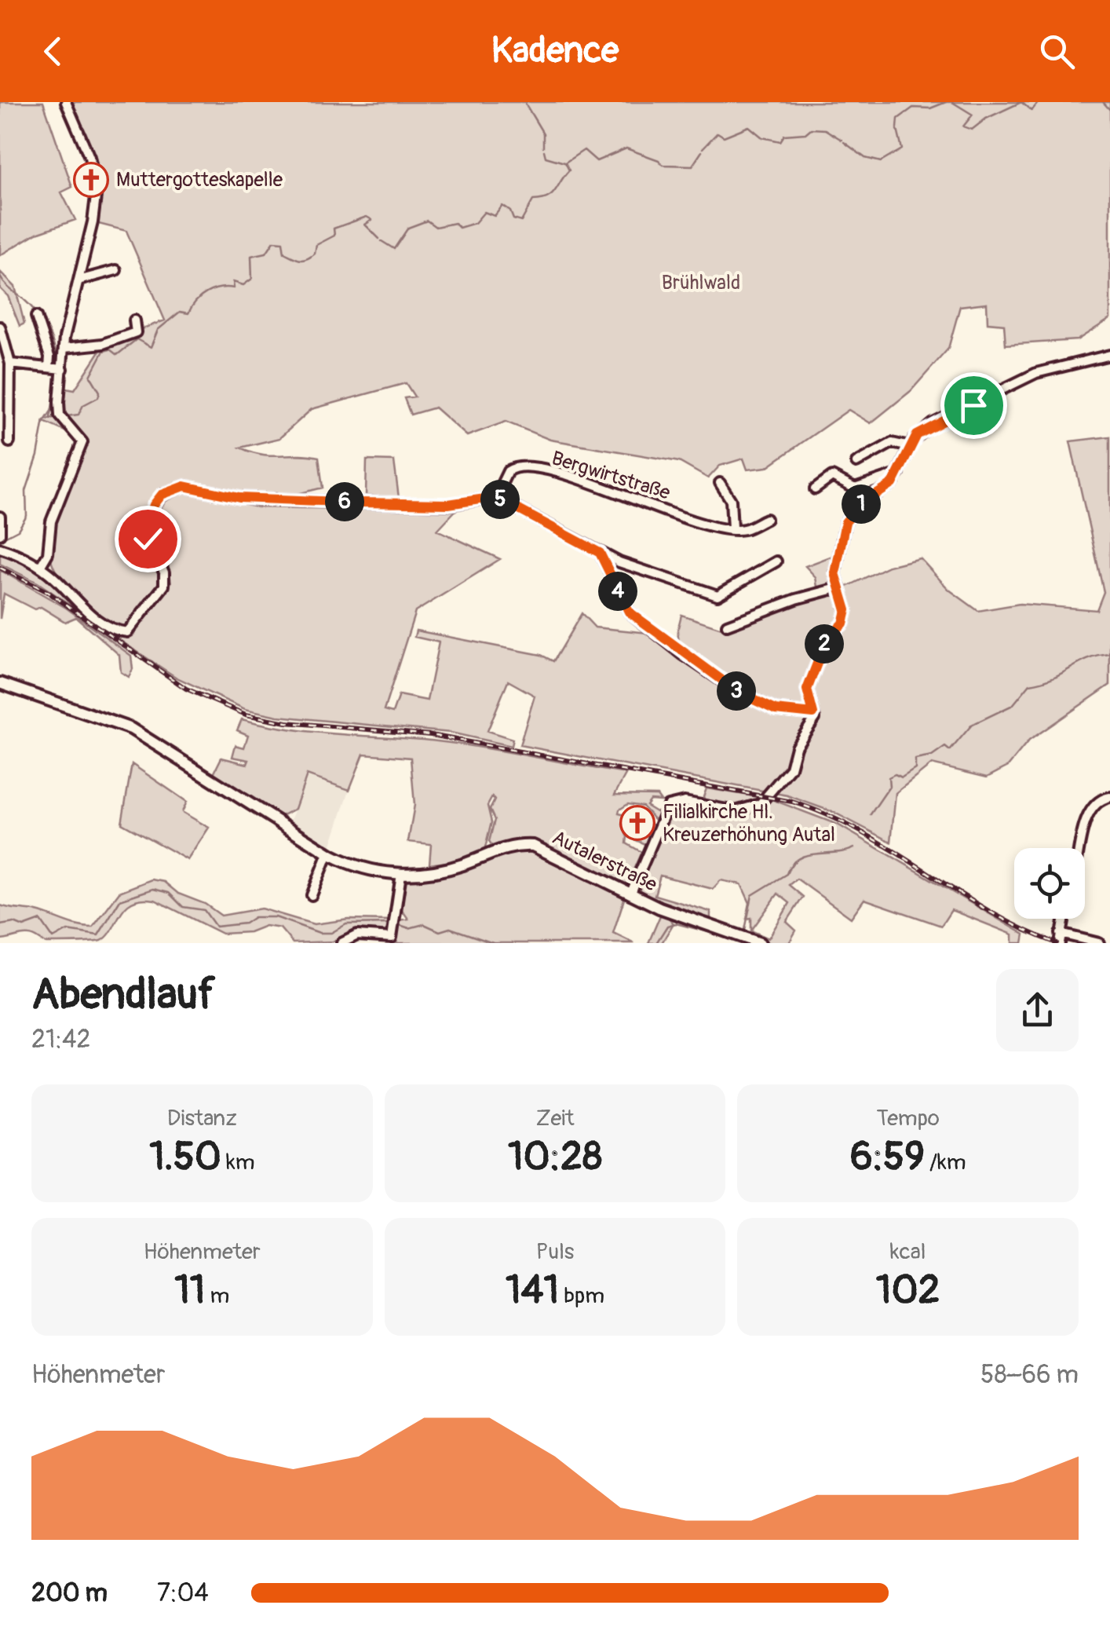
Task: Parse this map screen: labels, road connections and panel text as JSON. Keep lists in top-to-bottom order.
{
  "streets": {
    "main road": ["Autalerstraße"],
    "street": ["Bergwirtstraße"]
  },
  "parks": ["Brühlwald"],
  "places": {
    "church": ["Muttergotteskapelle", "Filialkirche Hl. Kreuzerhöhung Autal"]
  },
  "page": {
    "header": "Kadence",
    "pins": [
      "5",
      "6",
      "1",
      "4",
      "2",
      "3"
    ],
    "heading": ["Abendlauf", "21:42"],
    "stats": [
      ["Distanz", "1.50 km"],
      ["Zeit", "10:28"],
      ["Tempo", "6:59 /km"],
      ["Höhenmeter", "11 m"],
      ["Puls", "141 bpm"],
      ["kcal", "102"]
    ],
    "chart": ["Höhenmeter", "58–66 m"],
    "list": [
      {
        "name": "200 m",
        "note": "7:04"
      }
    ]
  }
}
